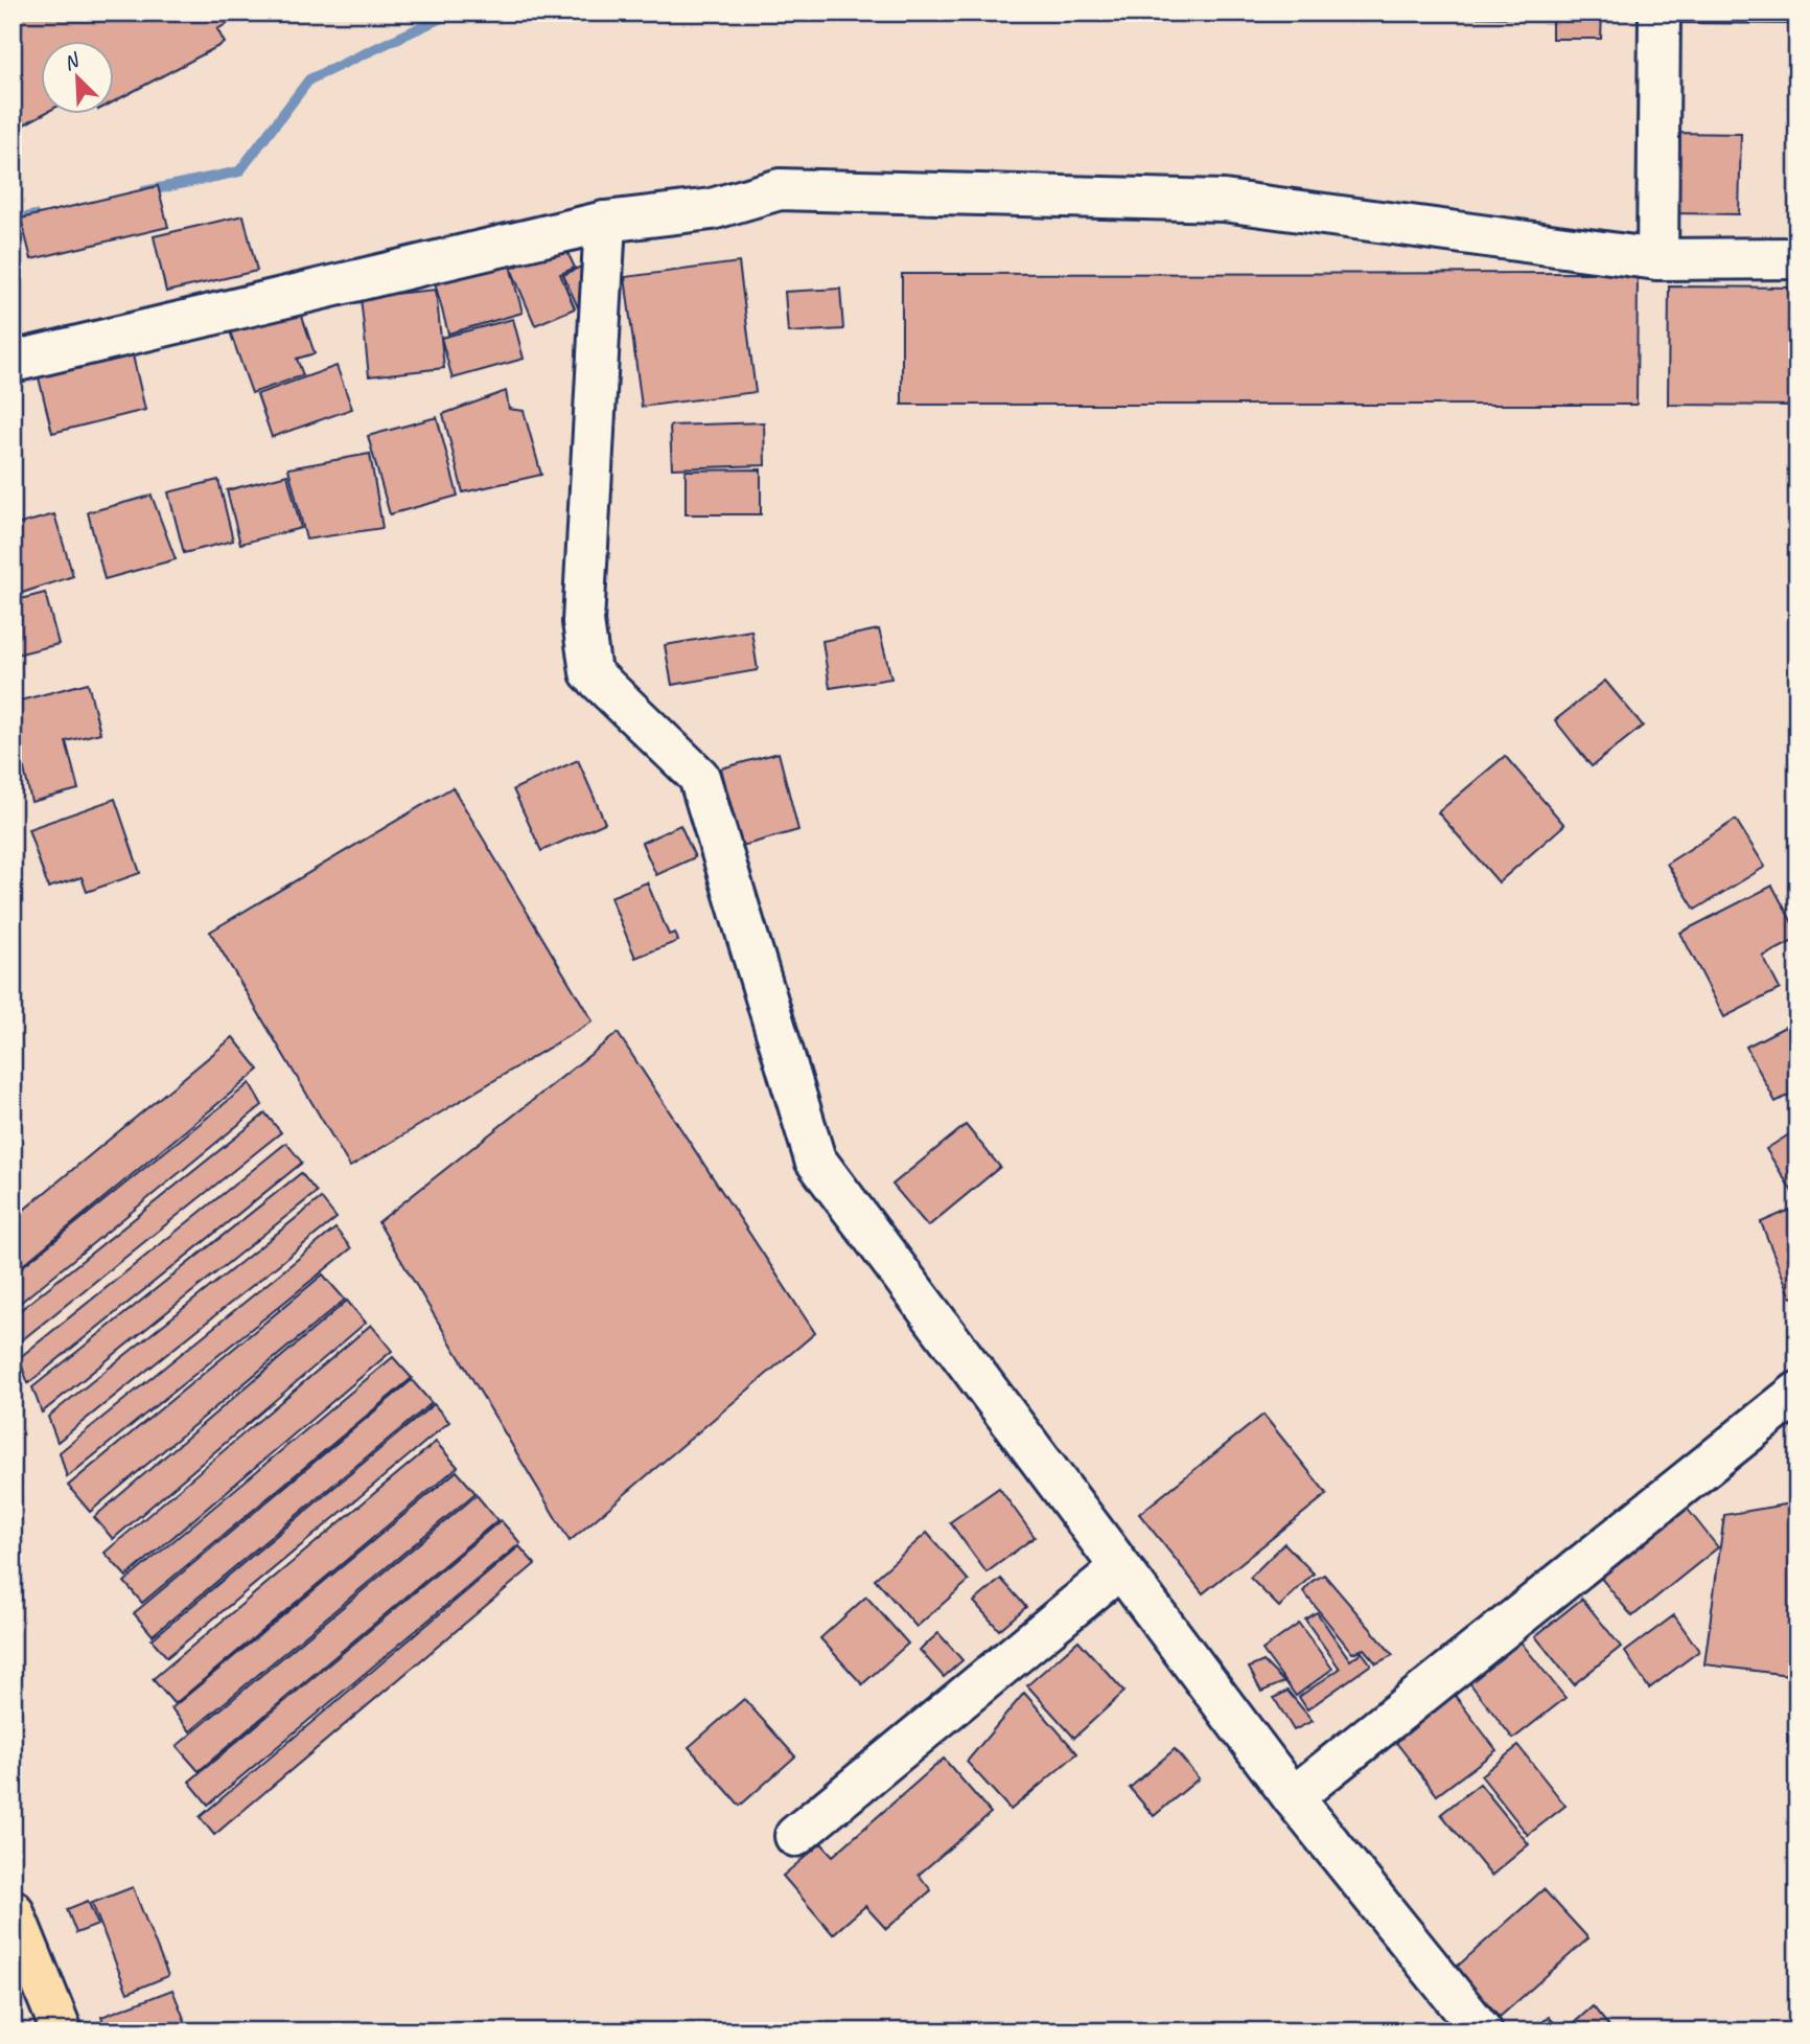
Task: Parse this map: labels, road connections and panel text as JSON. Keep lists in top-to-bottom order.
{
  "north": "top left"
}
